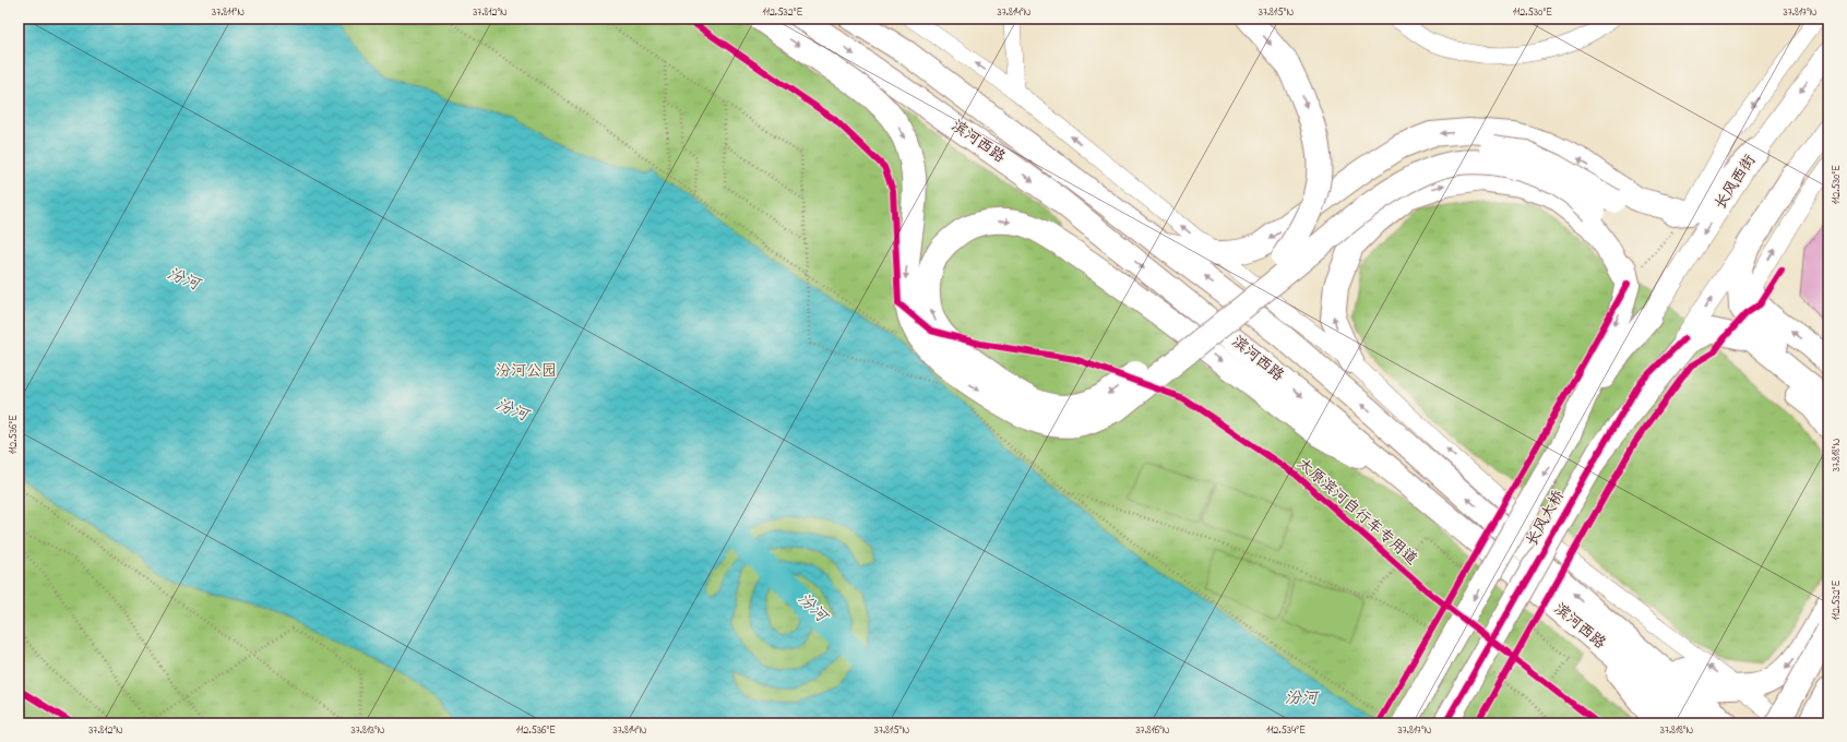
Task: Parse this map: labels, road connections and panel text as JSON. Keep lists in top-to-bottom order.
{
  "streets": {
    "highway": ["滨河西路", "长风大桥"],
    "main road": ["长风西街"],
    "cycle path": ["太原滨河自行车专用道"]
  },
  "water": ["汾河"],
  "parks": ["汾河公园"],
  "coordinates": [
    "37.811°N",
    "37.812°N",
    "112.532°E",
    "37.814°N",
    "37.815°N",
    "112.530°E",
    "37.817°N",
    "112.536°E",
    "37.818°N",
    "37.813°N",
    "37.816°N",
    "112.534°E"
  ]
}
